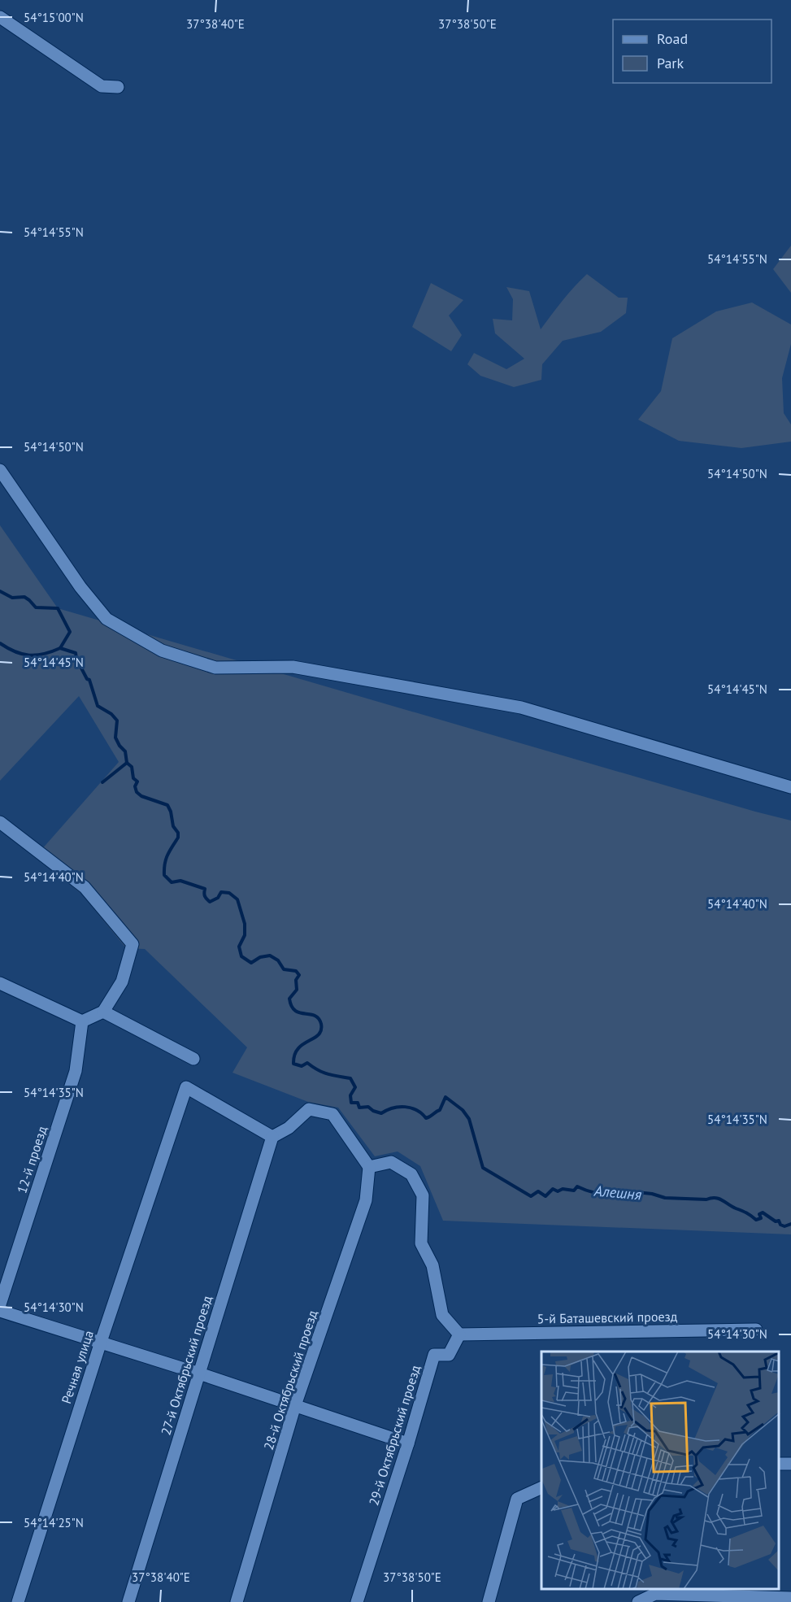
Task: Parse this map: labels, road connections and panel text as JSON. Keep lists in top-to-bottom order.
{
  "streets": {
    "street": [
      "12-й проезд",
      "5-й Баташевский проезд",
      "27-й Октябрьский проезд",
      "Речная улица",
      "28-й Октябрьский проезд",
      "29-й Октябрьский проезд"
    ]
  },
  "crossings": [
    ["5-й Баташевский проезд", "29-й Октябрьский проезд"],
    ["27-й Октябрьский проезд", "Речная улица"]
  ],
  "water": ["Алешня"],
  "legend": ["Road", "Park"],
  "coordinates": [
    "54°15'00\"N",
    "37°38'40\"E",
    "37°38'50\"E",
    "54°14'55\"N",
    "54°14'50\"N",
    "54°14'45\"N",
    "54°14'40\"N",
    "54°14'35\"N",
    "54°14'30\"N",
    "54°14'25\"N"
  ]
}
